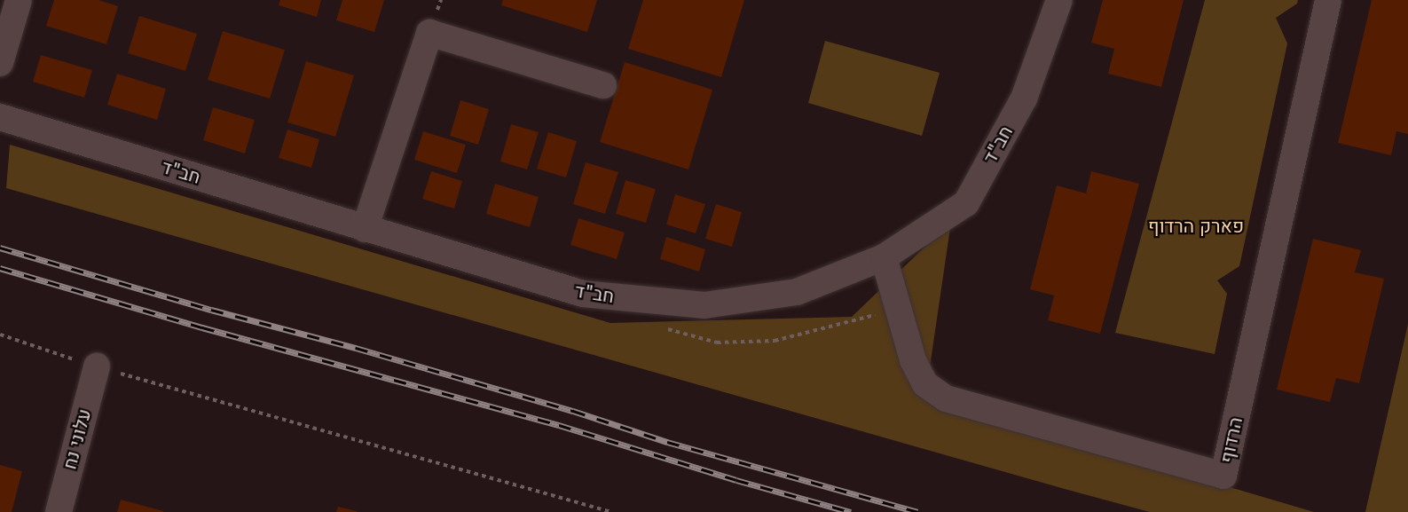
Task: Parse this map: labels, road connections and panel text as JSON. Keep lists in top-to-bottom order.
{
  "streets": {
    "street": ["חב\"ד", "עלוני נח", "הרדוף"]
  },
  "crossings": [
    ["חב\"ד", "הרדוף"]
  ],
  "parks": ["פארק הרדוף"]
}
